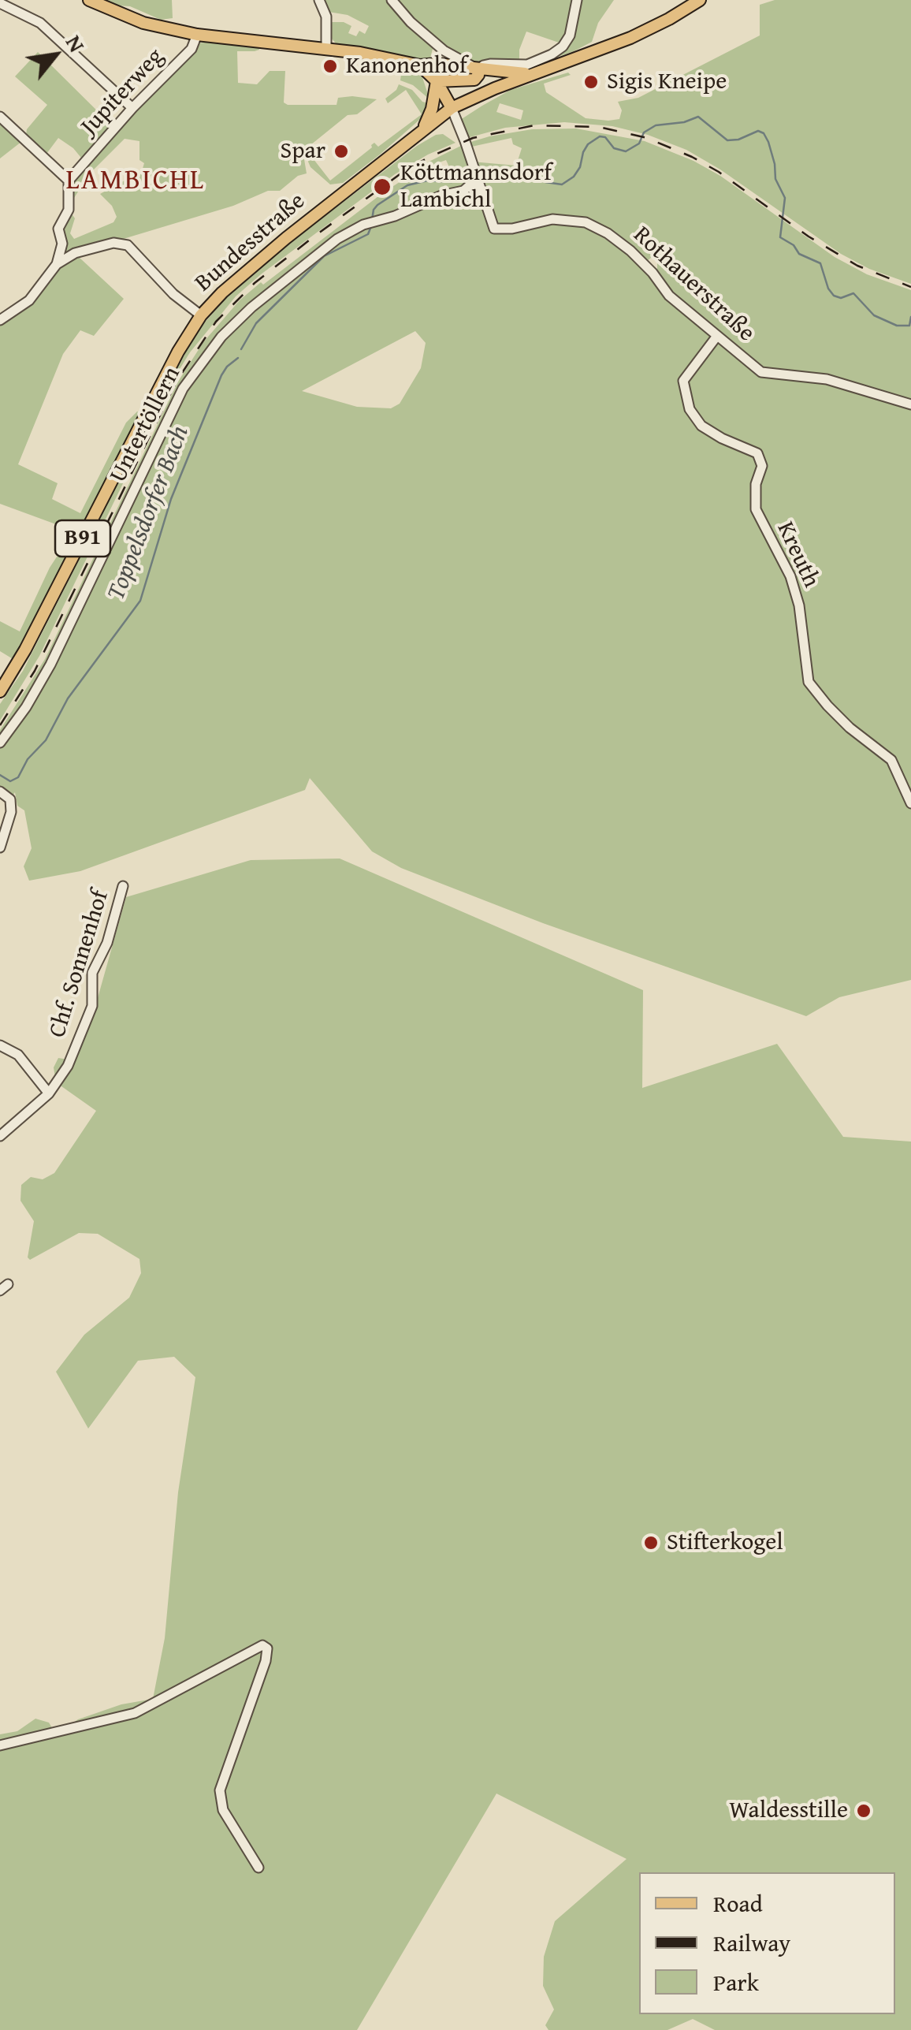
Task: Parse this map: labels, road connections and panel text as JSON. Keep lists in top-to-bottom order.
{
  "streets": {
    "main road": ["Bundesstraße", "B91"],
    "street": [
      "Jupiterweg",
      "Rothauerstraße",
      "Untertöllern",
      "Kreuth",
      "Chf. Sonnenhof"
    ]
  },
  "crossings": [
    ["Rothauerstraße", "Untertöllern"],
    ["Rothauerstraße", "Kreuth"]
  ],
  "districts": ["LAMBICHL"],
  "water": ["Toppelsdorfer Bach"],
  "places": [
    "Kanonenhof",
    "Sigis Kneipe",
    "Spar",
    "Köttmannsdorf Lambichl",
    "Stifterkogel",
    "Waldesstille"
  ],
  "legend": ["Road", "Railway", "Park"],
  "north": "top right"
}
